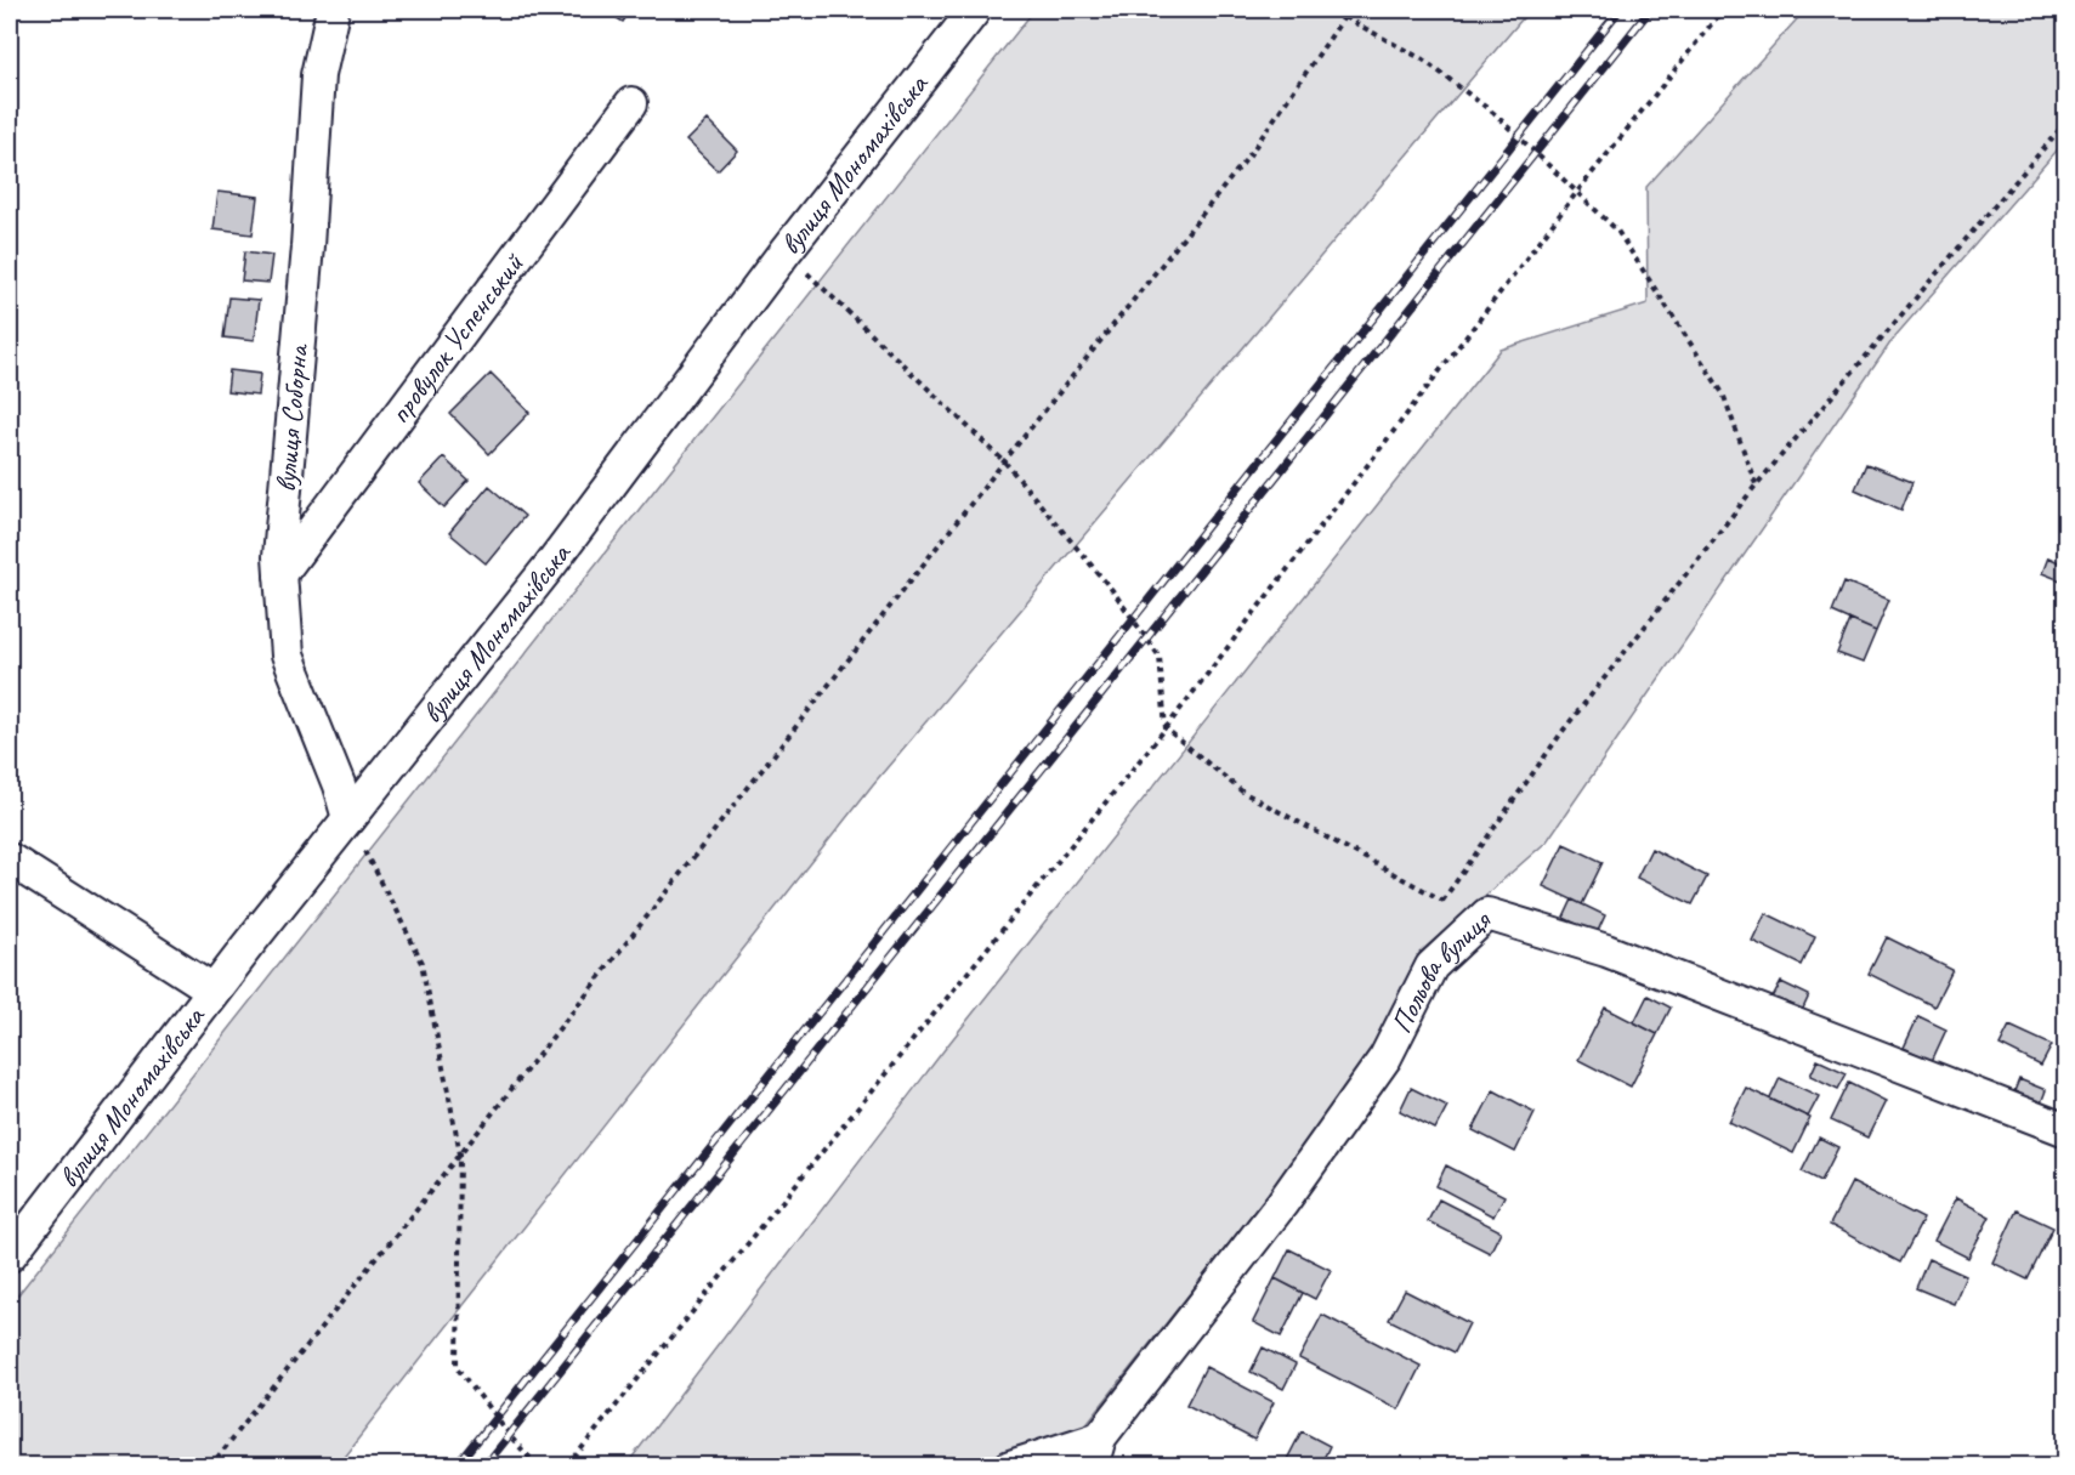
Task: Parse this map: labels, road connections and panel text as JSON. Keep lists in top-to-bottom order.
{
  "streets": {
    "street": [
      "вулиця Мономахівська",
      "провулок Успенський",
      "вулиця Соборна",
      "Польова вулиця"
    ]
  },
  "crossings": [
    ["вулиця Мономахівська", "вулиця Соборна"],
    ["провулок Успенський", "вулиця Соборна"]
  ]
}
